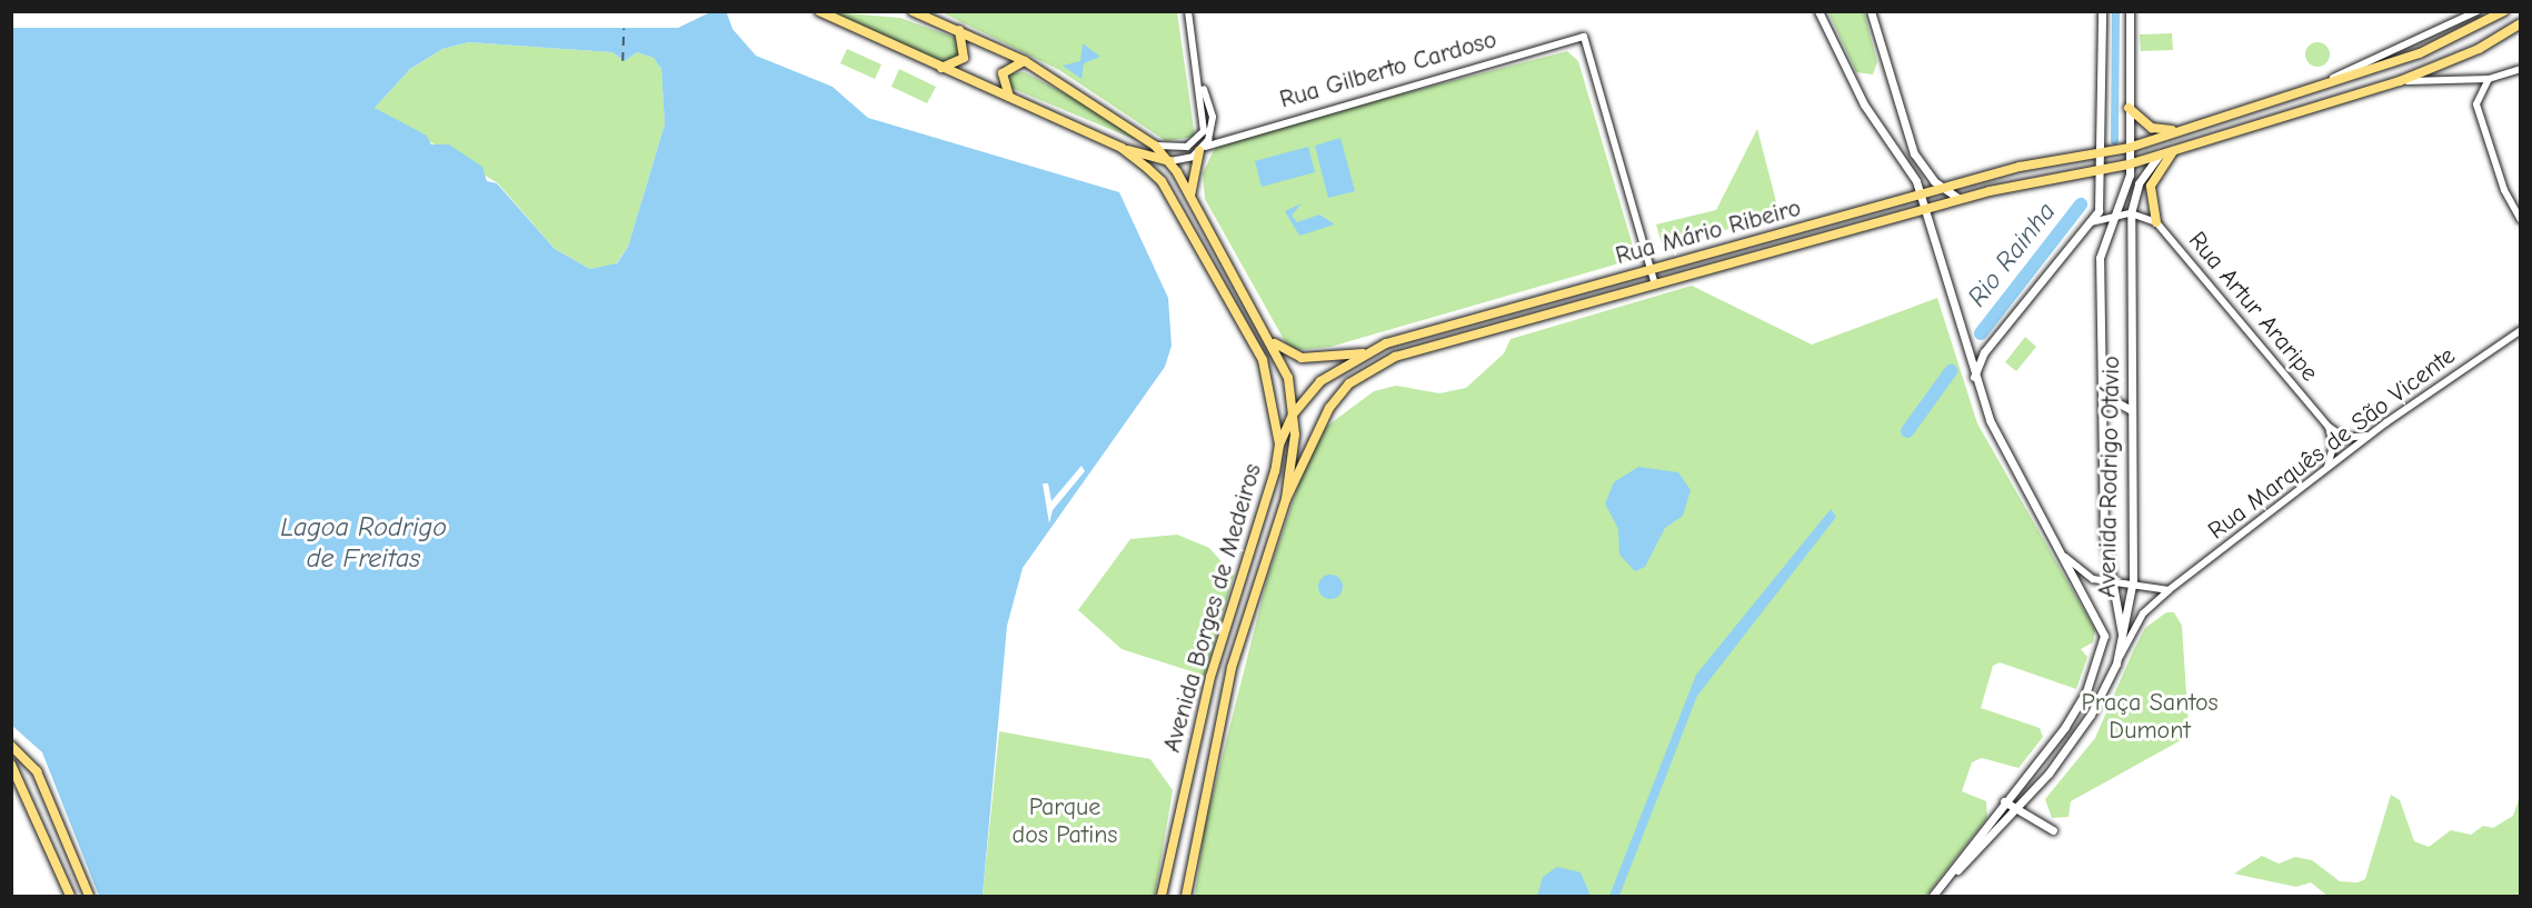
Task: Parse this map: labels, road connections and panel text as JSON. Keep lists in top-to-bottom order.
{
  "streets": {
    "highway": ["Rua Mário Ribeiro", "Avenida Borges de Medeiros"],
    "main road": ["Avenida Rodrigo Otávio"],
    "street": ["Rua Gilberto Cardoso", "Rua Artur Araripe", "Rua Marquês de São Vicente"]
  },
  "crossings": [
    ["Rua Gilberto Cardoso", "Rua Mário Ribeiro"],
    ["Rua Gilberto Cardoso", "Avenida Borges de Medeiros"],
    ["Rua Mário Ribeiro", "Avenida Rodrigo Otávio"],
    ["Rua Mário Ribeiro", "Avenida Borges de Medeiros"],
    ["Rua Artur Araripe", "Rua Marquês de São Vicente"],
    ["Rua Artur Araripe", "Avenida Rodrigo Otávio"]
  ],
  "water": ["Rio Rainha", "Lagoa Rodrigo de Freitas"],
  "parks": ["Praça Santos Dumont", "Parque dos Patins"]
}
